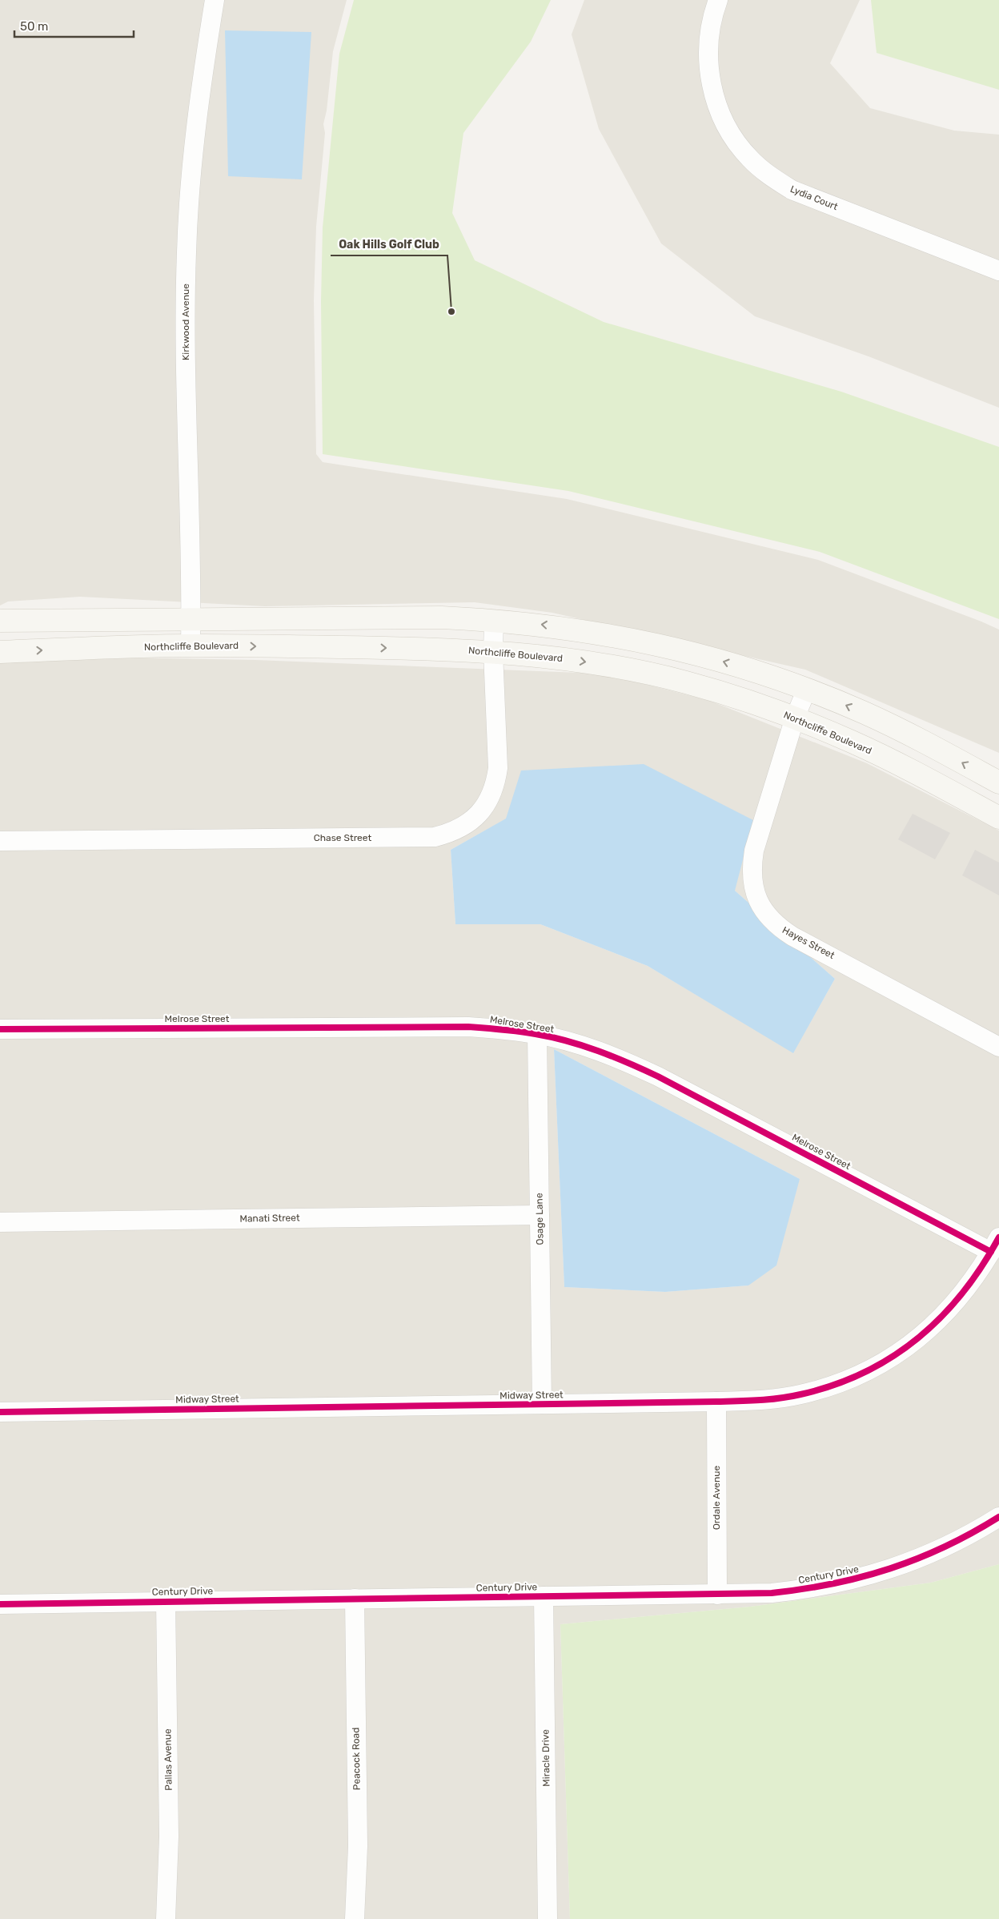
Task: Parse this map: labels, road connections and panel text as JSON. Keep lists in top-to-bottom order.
{
  "streets": {
    "main road": ["Northcliffe Boulevard"],
    "street": [
      "Lydia Court",
      "Kirkwood Avenue",
      "Chase Street",
      "Hayes Street",
      "Melrose Street",
      "Manati Street",
      "Osage Lane",
      "Midway Street",
      "Ordale Avenue",
      "Century Drive",
      "Miracle Drive",
      "Peacock Road",
      "Pallas Avenue"
    ]
  },
  "crossings": [
    ["Kirkwood Avenue", "Northcliffe Boulevard"],
    ["Northcliffe Boulevard", "Chase Street"],
    ["Northcliffe Boulevard", "Hayes Street"],
    ["Melrose Street", "Osage Lane"],
    ["Melrose Street", "Midway Street"],
    ["Manati Street", "Osage Lane"],
    ["Osage Lane", "Midway Street"],
    ["Midway Street", "Ordale Avenue"],
    ["Ordale Avenue", "Century Drive"],
    ["Century Drive", "Miracle Drive"],
    ["Century Drive", "Peacock Road"],
    ["Century Drive", "Pallas Avenue"]
  ],
  "places": ["Oak Hills Golf Club"],
  "scale_bar": "50 m"
}
